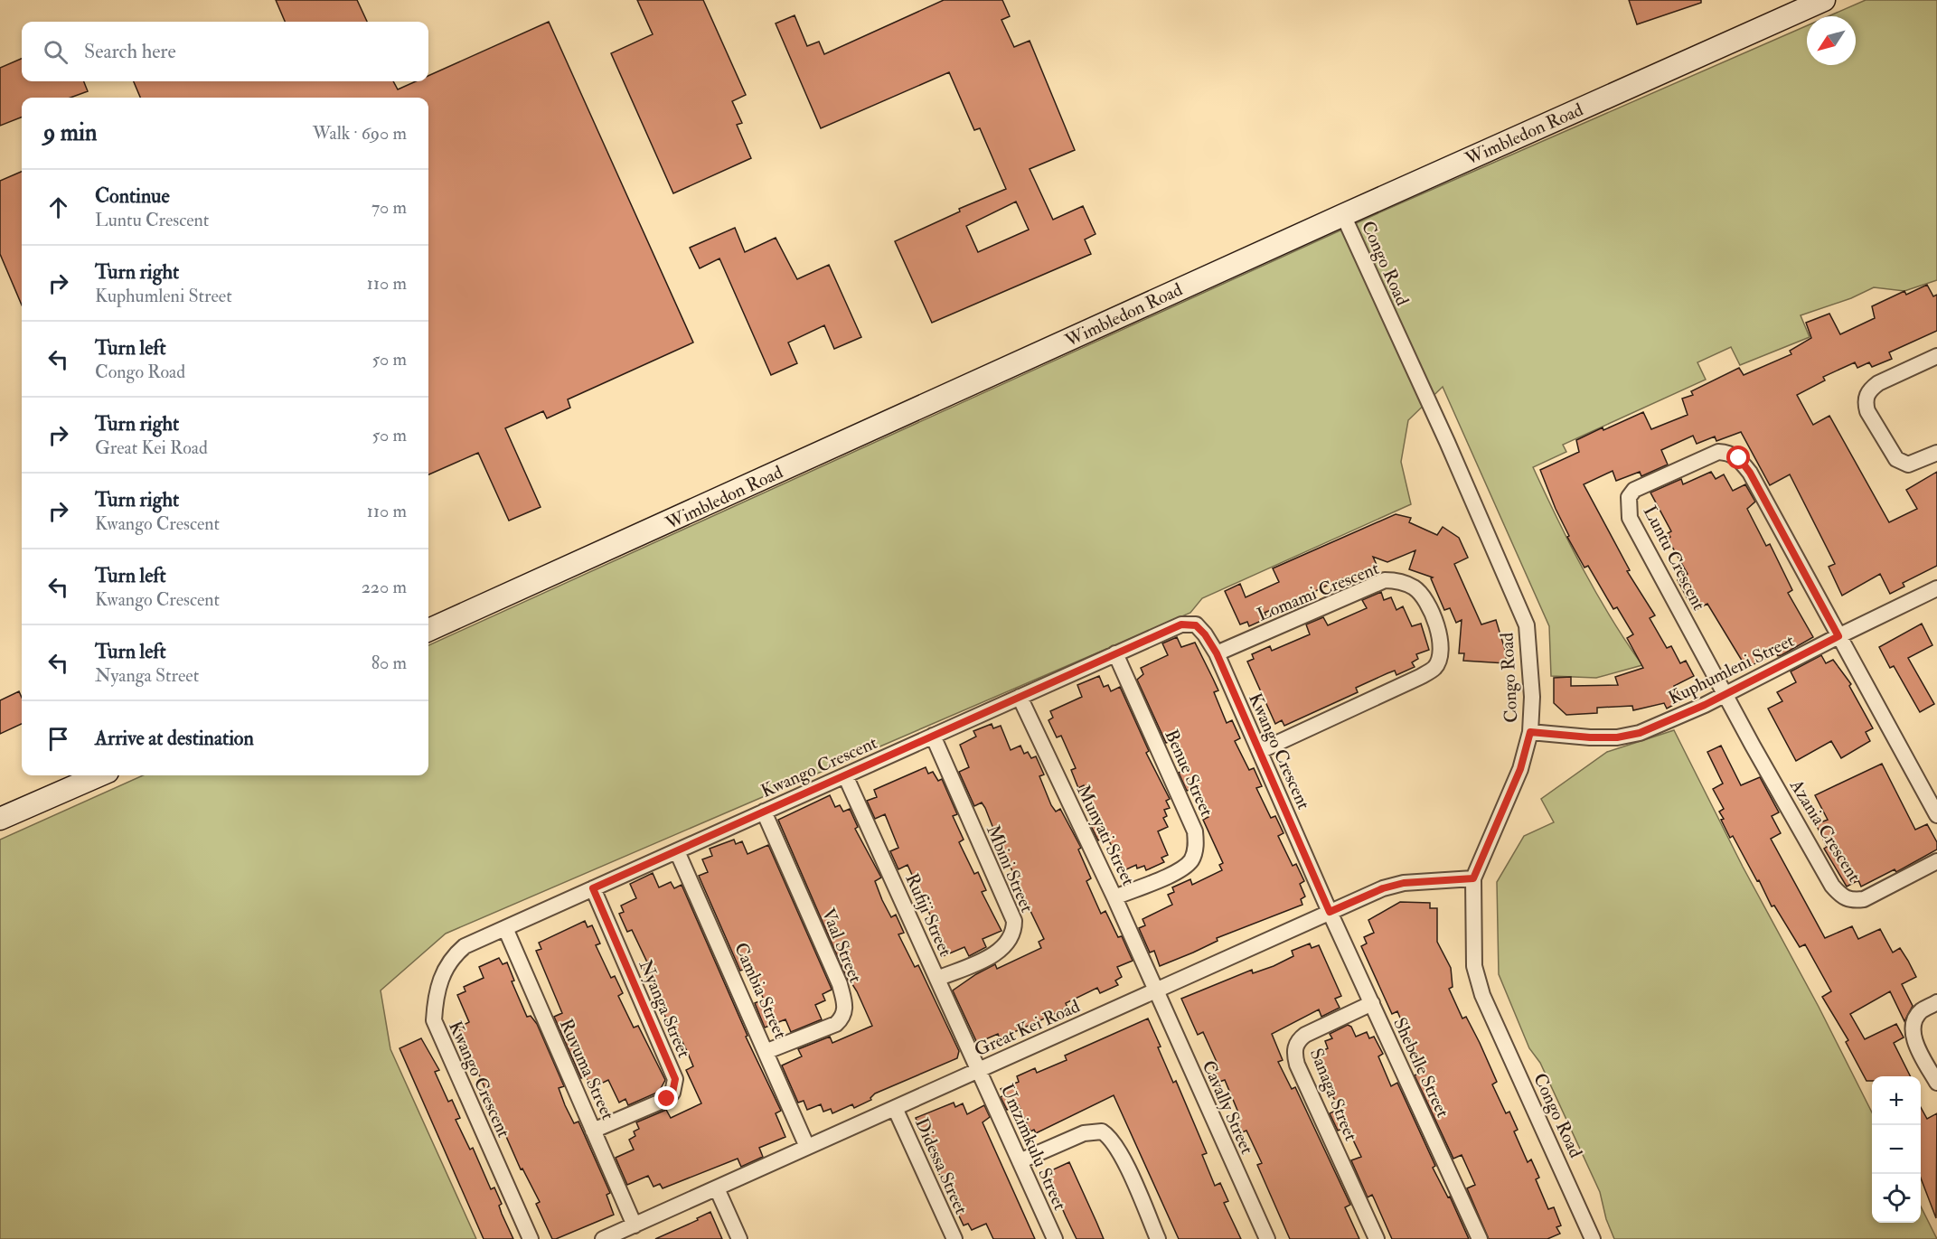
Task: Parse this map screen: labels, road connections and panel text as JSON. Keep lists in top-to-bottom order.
{
  "streets": {
    "main road": ["Wimbledon Road"],
    "street": [
      "Congo Road",
      "Luntu Crescent",
      "Lomami Crescent",
      "Kuphumleni Street",
      "Kwango Crescent",
      "Benue Street",
      "Azania Crescent",
      "Munyati Street",
      "Mbini Street",
      "Rufiji Street",
      "Vaal Street",
      "Cambia Street",
      "Nyanga Street",
      "Great Kei Road",
      "Shebelle Street",
      "Ruvuma Street",
      "Sanaga Street",
      "Cavally Street",
      "Umzimkulu Street",
      "Didessa Street"
    ]
  },
  "crossings": [
    ["Wimbledon Road", "Congo Road"],
    ["Congo Road", "Kuphumleni Street"],
    ["Congo Road", "Great Kei Road"],
    ["Luntu Crescent", "Kuphumleni Street"],
    ["Luntu Crescent", "Azania Crescent"],
    ["Lomami Crescent", "Kwango Crescent"],
    ["Kuphumleni Street", "Azania Crescent"],
    ["Kwango Crescent", "Benue Street"],
    ["Kwango Crescent", "Munyati Street"],
    ["Kwango Crescent", "Mbini Street"],
    ["Kwango Crescent", "Rufiji Street"],
    ["Kwango Crescent", "Vaal Street"],
    ["Kwango Crescent", "Cambia Street"],
    ["Kwango Crescent", "Nyanga Street"],
    ["Kwango Crescent", "Great Kei Road"],
    ["Kwango Crescent", "Shebelle Street"],
    ["Kwango Crescent", "Ruvuma Street"],
    ["Benue Street", "Munyati Street"],
    ["Munyati Street", "Great Kei Road"],
    ["Munyati Street", "Cavally Street"],
    ["Mbini Street", "Rufiji Street"],
    ["Rufiji Street", "Great Kei Road"],
    ["Rufiji Street", "Umzimkulu Street"],
    ["Vaal Street", "Cambia Street"],
    ["Cambia Street", "Great Kei Road"],
    ["Nyanga Street", "Ruvuma Street"],
    ["Great Kei Road", "Shebelle Street"],
    ["Great Kei Road", "Ruvuma Street"],
    ["Great Kei Road", "Cavally Street"],
    ["Great Kei Road", "Umzimkulu Street"],
    ["Great Kei Road", "Didessa Street"],
    ["Shebelle Street", "Sanaga Street"]
  ],
  "north": "bottom left",
  "page": {
    "search": "Search here",
    "heading": ["9 min", "Walk · 690 m"],
    "list": [
      ["Continue", "Luntu Crescent", "70 m"],
      ["Turn right", "Kuphumleni Street", "110 m"],
      ["Turn left", "Congo Road", "50 m"],
      ["Turn right", "Great Kei Road", "50 m"],
      ["Turn right", "Kwango Crescent", "110 m"],
      ["Turn left", "Kwango Crescent", "220 m"],
      ["Turn left", "Nyanga Street", "80 m"],
      "Arrive at destination"
    ],
    "map_buttons": ["+", "−"]
  }
}
